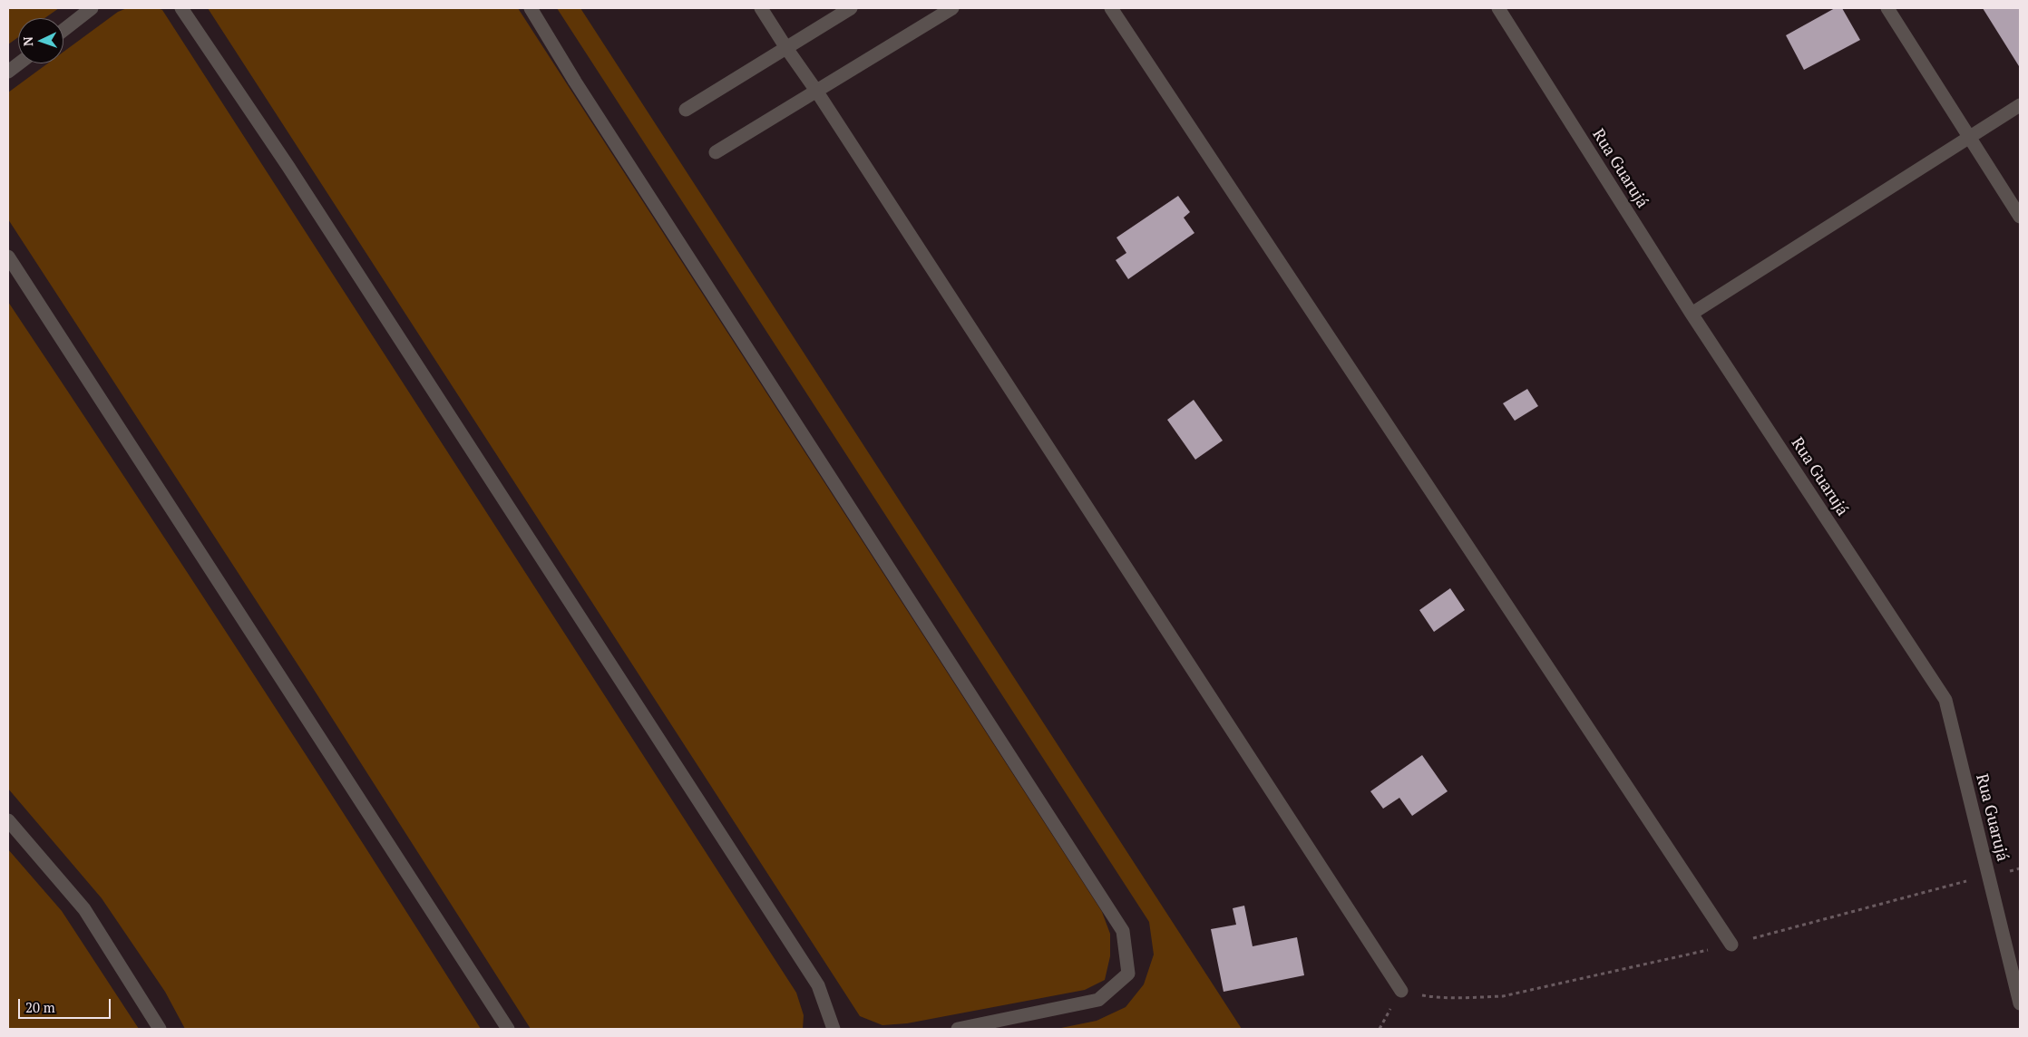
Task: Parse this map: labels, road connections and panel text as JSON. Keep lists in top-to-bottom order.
{
  "streets": {
    "street": ["Rua Guarujá"]
  },
  "scale_bar": "20 m",
  "north": "left"
}
